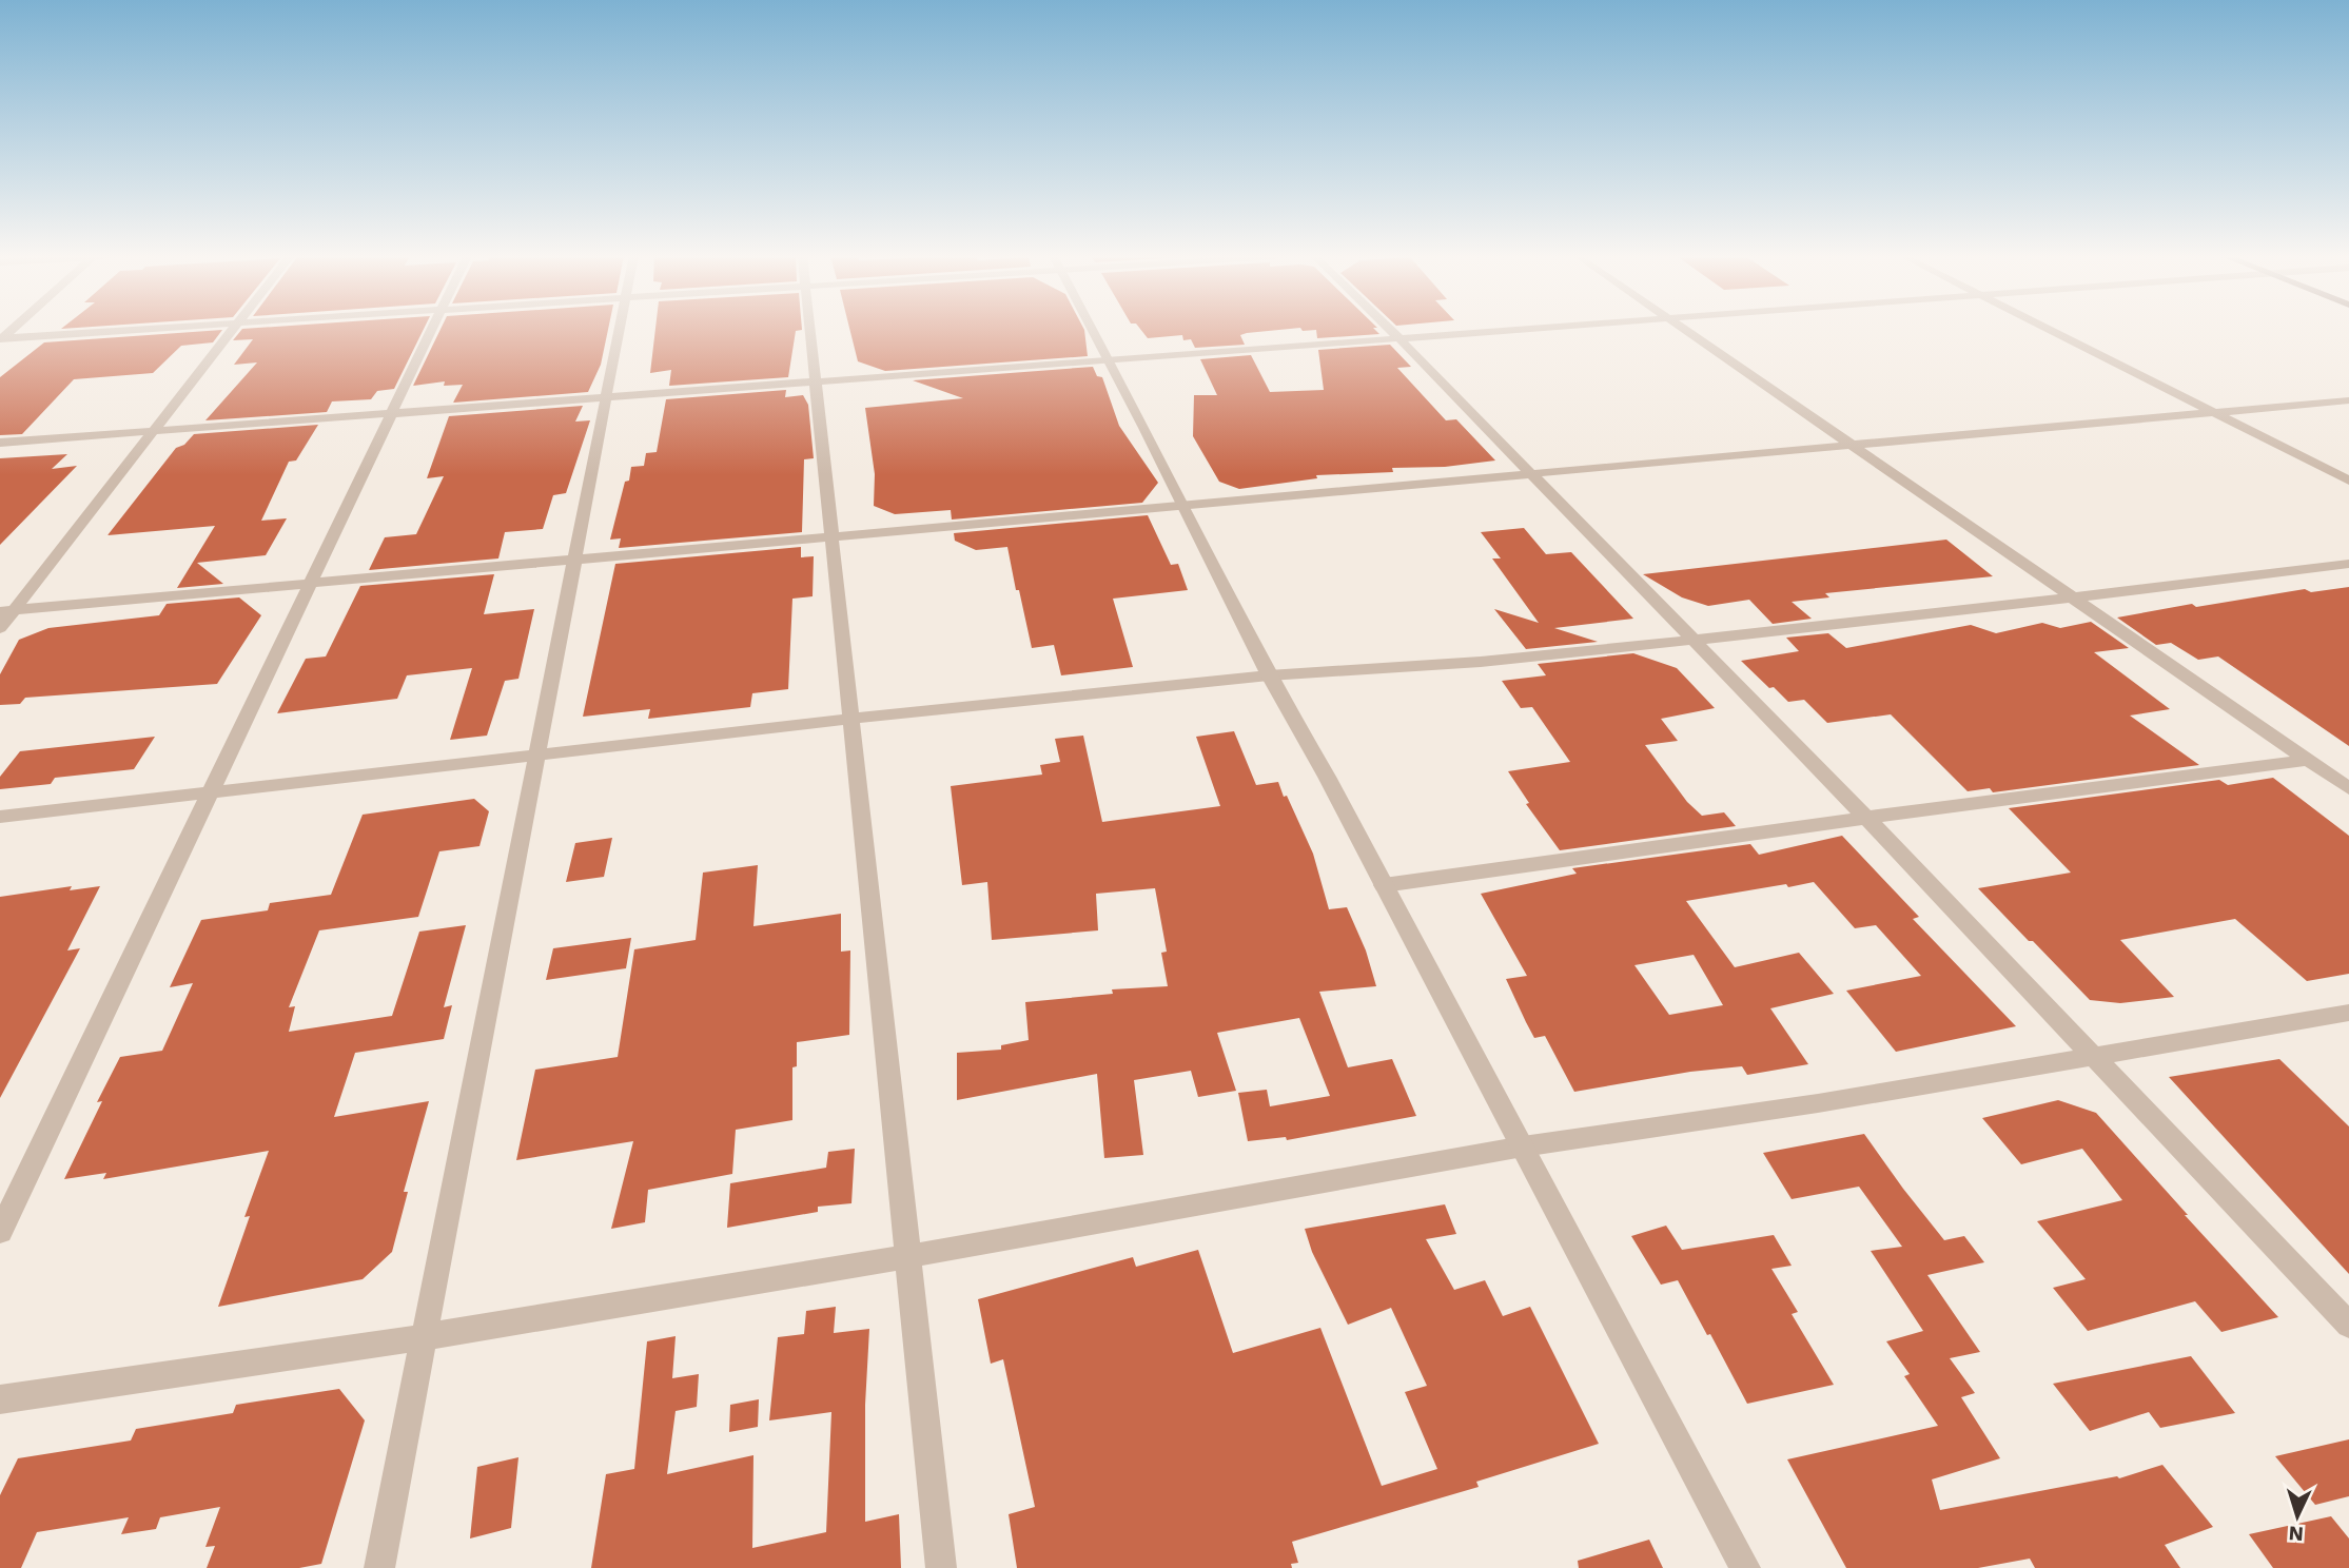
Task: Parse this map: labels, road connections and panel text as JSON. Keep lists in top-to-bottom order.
{
  "north": "bottom"
}
